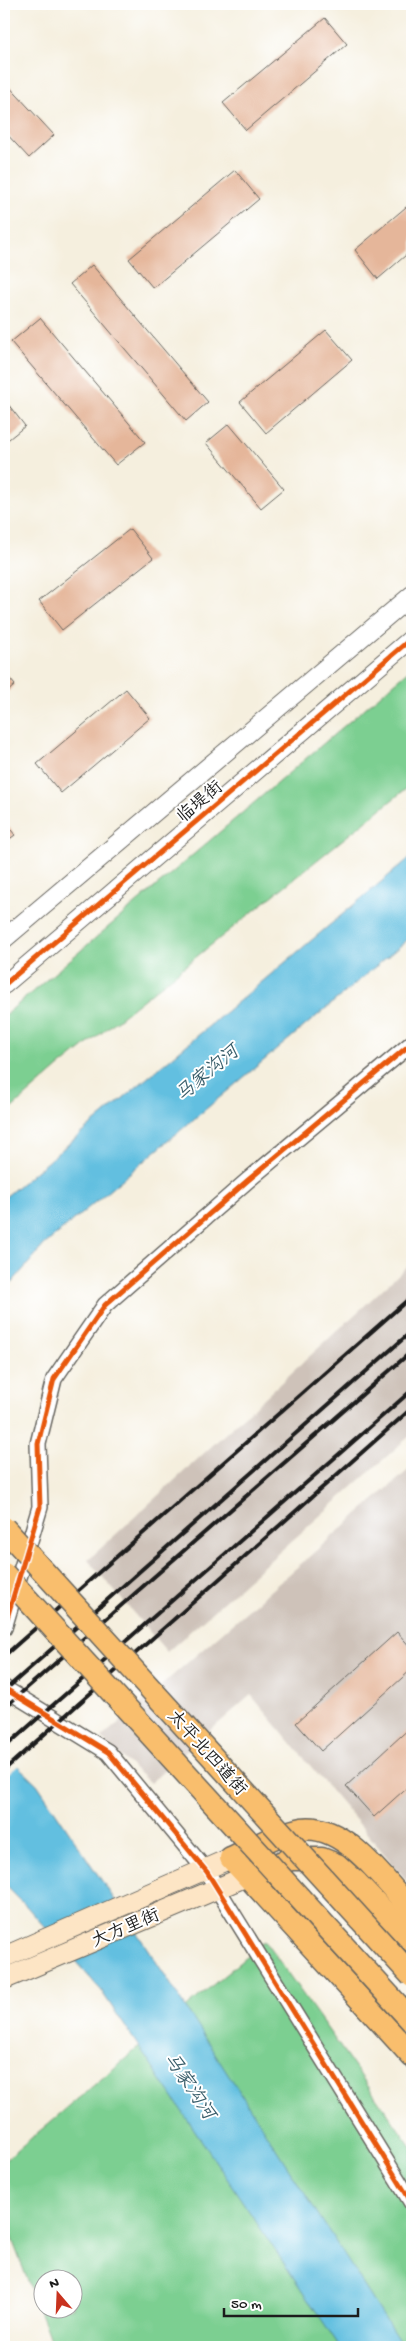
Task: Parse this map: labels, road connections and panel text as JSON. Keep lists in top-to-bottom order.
{
  "streets": {
    "main road": ["太平北四道街", "大方里街"],
    "street": ["临堤街"]
  },
  "water": ["马家沟河"],
  "scale_bar": "50 m",
  "north": "top"
}
